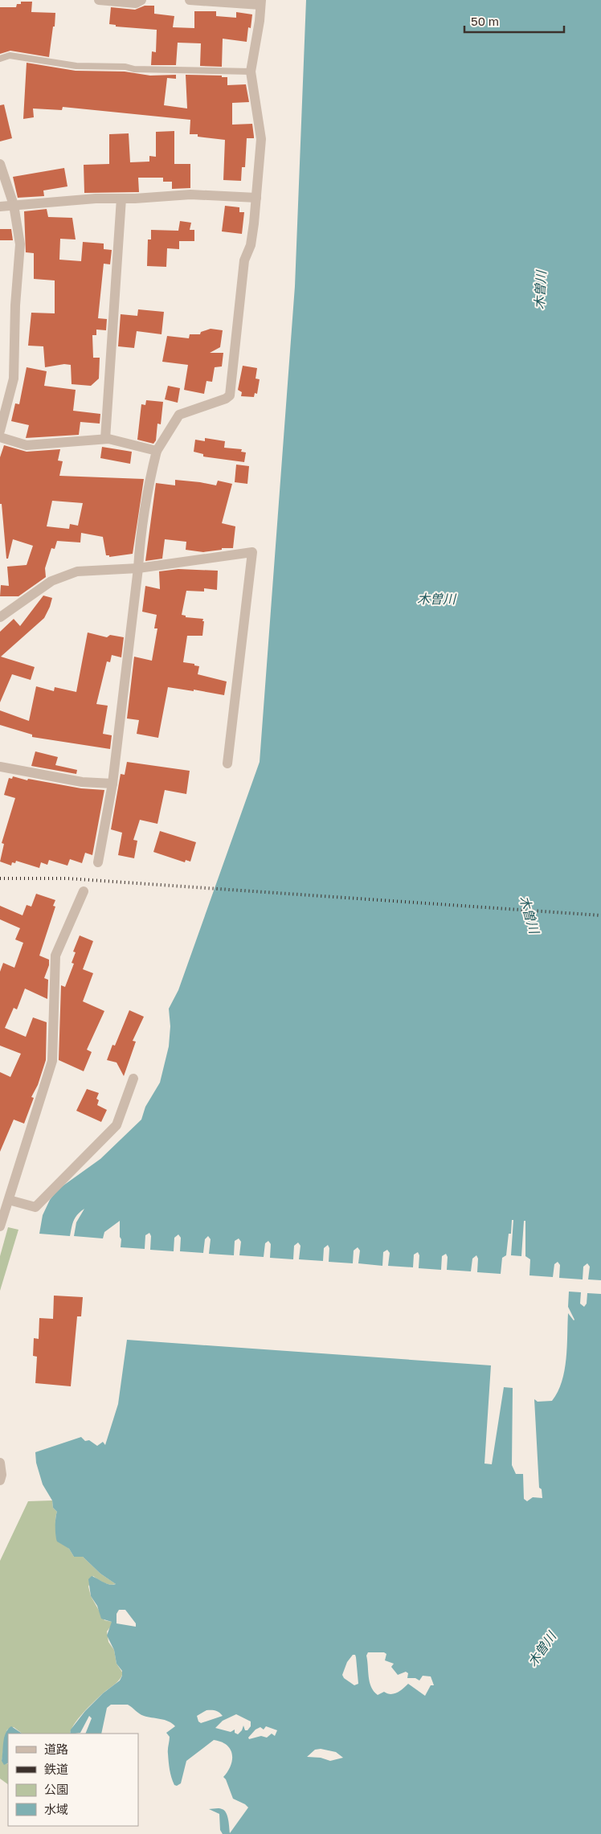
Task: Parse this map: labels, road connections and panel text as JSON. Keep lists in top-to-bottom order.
{
  "water": ["木曽川"],
  "legend": [
    "道路",
    "鉄道",
    "公園",
    "水域"
  ],
  "scale_bar": "50 m"
}
